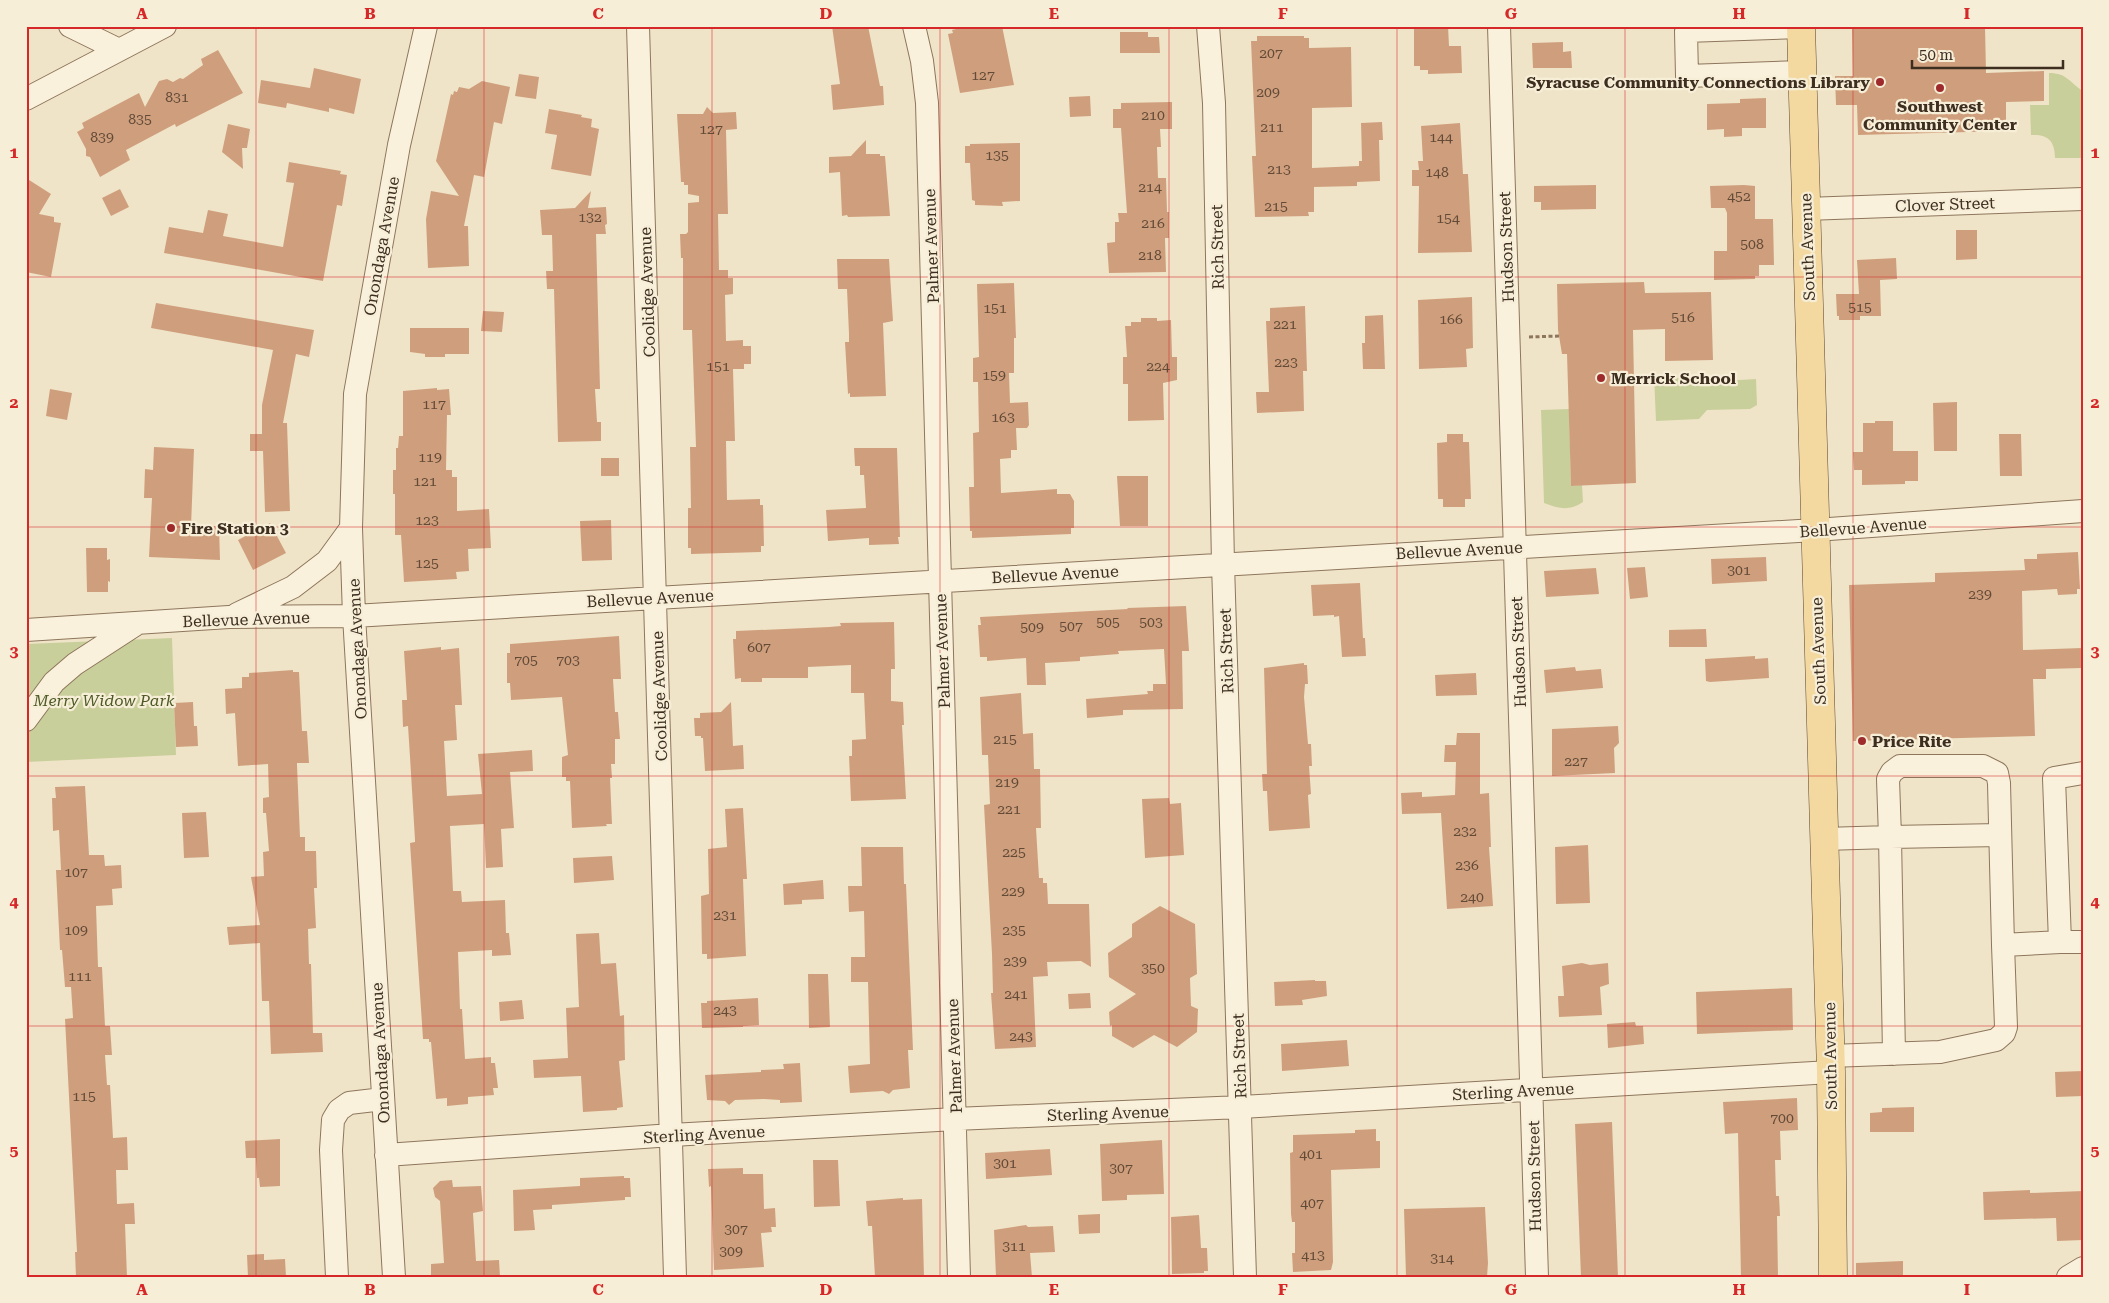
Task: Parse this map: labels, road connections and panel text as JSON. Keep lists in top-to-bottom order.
{
  "streets": {
    "main road": ["South Avenue"],
    "street": [
      "Clover Street",
      "Onondaga Avenue",
      "Palmer Avenue",
      "Rich Street",
      "Hudson Street",
      "Coolidge Avenue",
      "Bellevue Avenue",
      "Sterling Avenue"
    ]
  },
  "crossings": [
    ["Clover Street", "South Avenue"],
    ["Onondaga Avenue", "Bellevue Avenue"],
    ["Onondaga Avenue", "Sterling Avenue"],
    ["Palmer Avenue", "Bellevue Avenue"],
    ["Palmer Avenue", "Sterling Avenue"],
    ["Rich Street", "Bellevue Avenue"],
    ["Rich Street", "Sterling Avenue"],
    ["Hudson Street", "Bellevue Avenue"],
    ["Hudson Street", "Sterling Avenue"],
    ["South Avenue", "Bellevue Avenue"],
    ["South Avenue", "Sterling Avenue"],
    ["Coolidge Avenue", "Bellevue Avenue"],
    ["Coolidge Avenue", "Sterling Avenue"]
  ],
  "parks": ["Merry Widow Park"],
  "places": [
    "Syracuse Community Connections Library",
    "Southwest Community Center",
    "Merrick School",
    "Fire Station 3",
    "Price Rite"
  ],
  "house_numbers": [
    "207",
    "127",
    "209",
    "831",
    "210",
    "835",
    "211",
    "127",
    "839",
    "144",
    "135",
    "213",
    "148",
    "214",
    "452",
    "215",
    "132",
    "154",
    "216",
    "508",
    "218",
    "515",
    "151",
    "516",
    "166",
    "221",
    "223",
    "151",
    "224",
    "159",
    "117",
    "163",
    "119",
    "121",
    "123",
    "125",
    "301",
    "239",
    "505",
    "503",
    "507",
    "509",
    "607",
    "705",
    "703",
    "215",
    "227",
    "219",
    "221",
    "232",
    "225",
    "236",
    "107",
    "229",
    "240",
    "231",
    "109",
    "235",
    "239",
    "350",
    "111",
    "241",
    "243",
    "243",
    "115",
    "700",
    "401",
    "301",
    "307",
    "407",
    "307",
    "311",
    "309",
    "413",
    "314"
  ],
  "scale_bar": "50 m",
  "grid": {
    "columns": [
      "A",
      "B",
      "C",
      "D",
      "E",
      "F",
      "G",
      "H",
      "I"
    ],
    "rows": [
      "1",
      "2",
      "3",
      "4",
      "5"
    ]
  }
}
